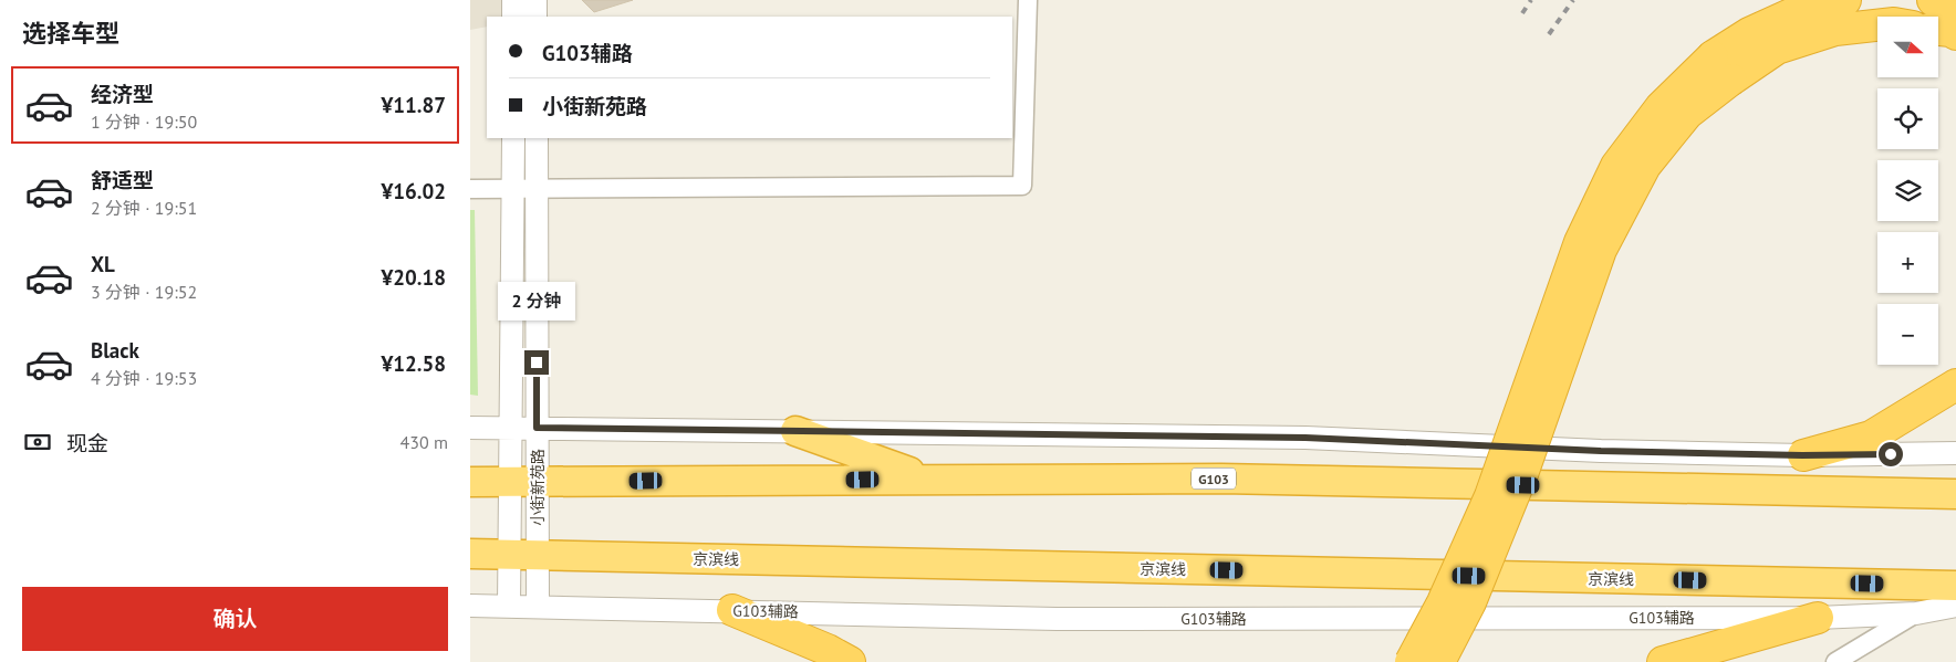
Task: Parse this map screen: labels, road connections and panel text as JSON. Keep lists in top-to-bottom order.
{
  "streets": {
    "highway": ["G103", "京滨线"],
    "street": ["小街新苑路", "G103辅路"]
  },
  "crossings": [
    ["G103", "小街新苑路"],
    ["小街新苑路", "京滨线"],
    ["小街新苑路", "G103辅路"]
  ],
  "north": "right",
  "page": {
    "heading": "选择车型",
    "map_buttons": ["+", "−"],
    "banner": ["G103辅路", "小街新苑路"],
    "list": [
      {
        "name": "经济型",
        "note": "1 分钟 · 19:50",
        "value": "¥11.87"
      },
      {
        "name": "舒适型",
        "note": "2 分钟 · 19:51",
        "value": "¥16.02"
      },
      {
        "name": "XL",
        "note": "3 分钟 · 19:52",
        "value": "¥20.18"
      },
      {
        "name": "Black",
        "note": "4 分钟 · 19:53",
        "value": "¥12.58"
      }
    ],
    "bubble": "2 分钟",
    "pay": ["现金", "430 m"],
    "buttons": "确认"
  }
}
